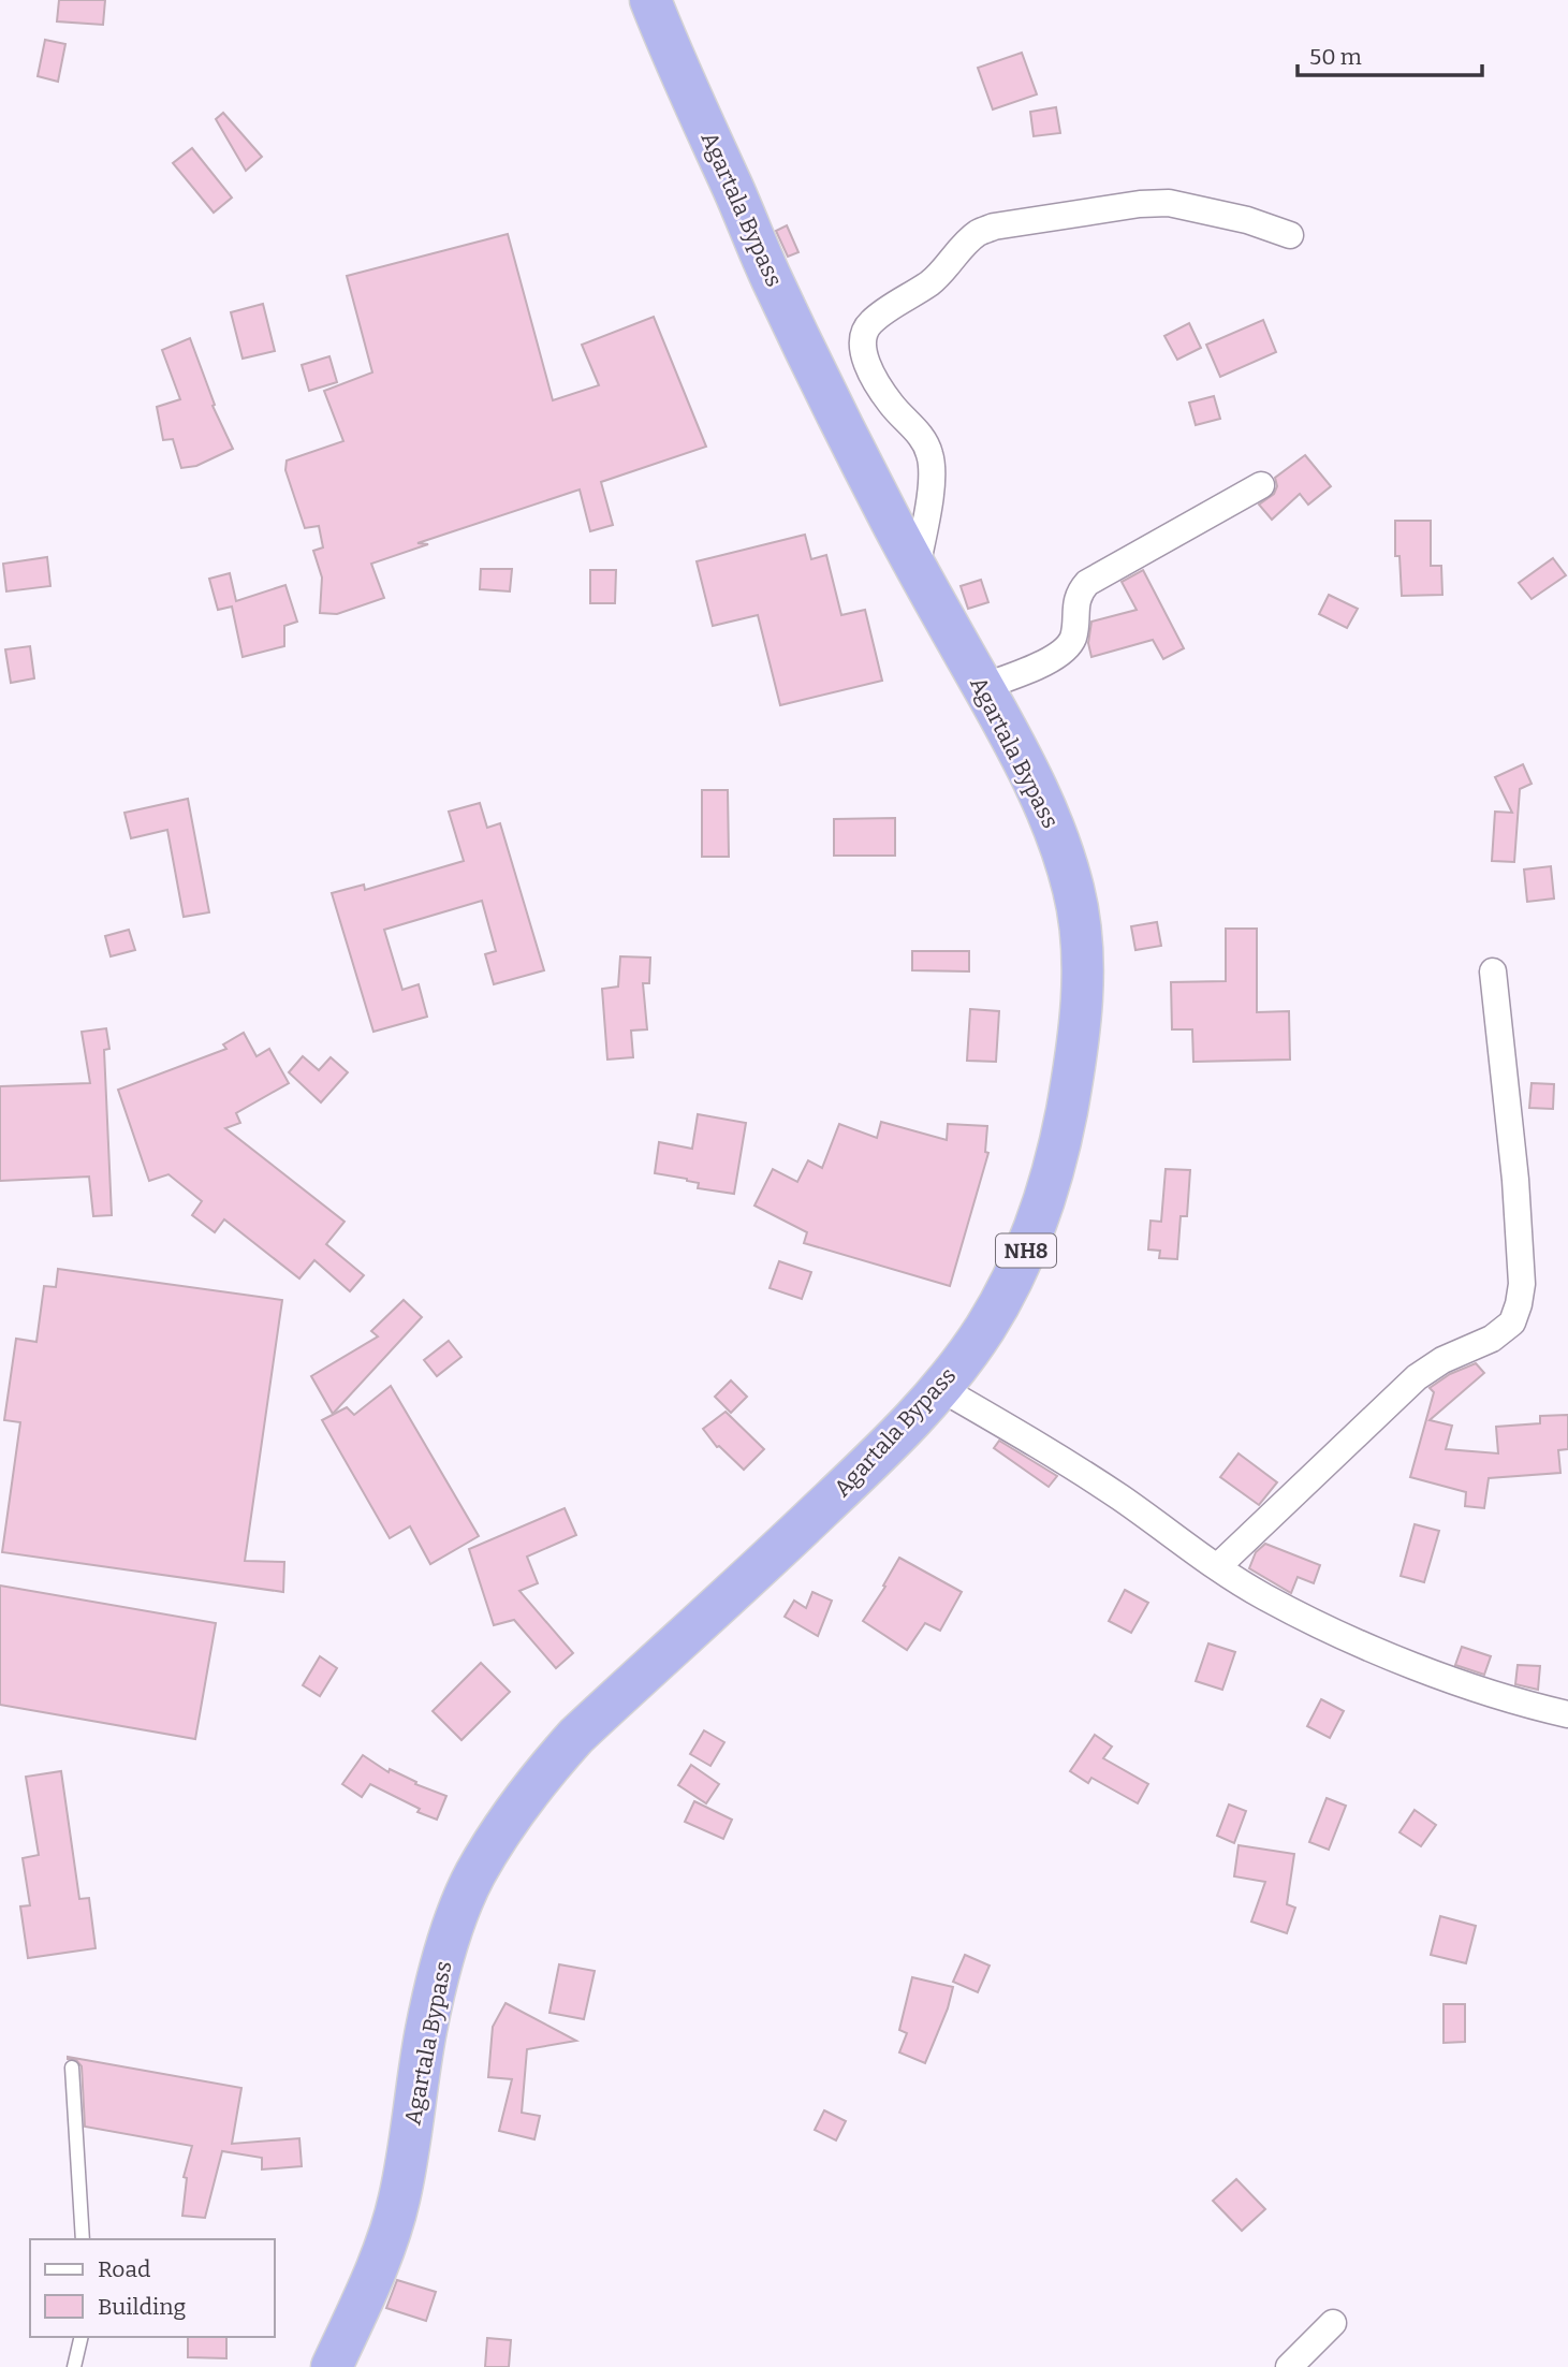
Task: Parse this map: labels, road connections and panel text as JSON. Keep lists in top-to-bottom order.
{
  "streets": {
    "highway": ["Agartala Bypass", "NH8"]
  },
  "legend": ["Road", "Building"],
  "scale_bar": "50 m"
}
